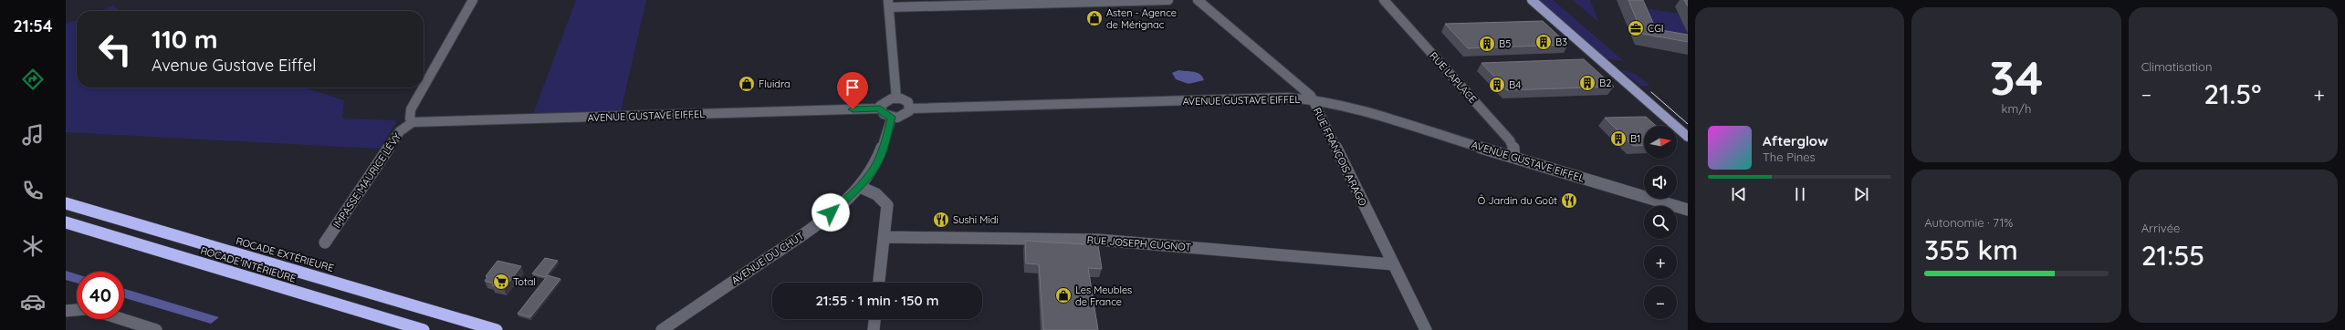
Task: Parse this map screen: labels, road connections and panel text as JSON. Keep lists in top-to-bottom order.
{
  "streets": {
    "highway": ["ROCADE EXTÉRIEURE", "ROCADE INTÉRIEURE"],
    "street": [
      "RUE LAPLACE",
      "AVENUE GUSTAVE EIFFEL",
      "RUE FRANÇOIS ARAGO",
      "IMPASSE MAURICE LÉVY",
      "RUE JOSEPH CUGNOT",
      "AVENUE DU CHUT"
    ]
  },
  "crossings": [
    ["RUE LAPLACE", "AVENUE GUSTAVE EIFFEL"],
    ["AVENUE GUSTAVE EIFFEL", "RUE FRANÇOIS ARAGO"],
    ["AVENUE GUSTAVE EIFFEL", "IMPASSE MAURICE LÉVY"],
    ["AVENUE GUSTAVE EIFFEL", "AVENUE DU CHUT"],
    ["RUE FRANÇOIS ARAGO", "RUE JOSEPH CUGNOT"]
  ],
  "places": {
    "shop": ["Asten - Agence de Mérignac", "Fluidra", "Les Meubles de France"],
    "office": ["CGI"],
    "building": [
      "B3",
      "B5",
      "B2",
      "B4",
      "B1"
    ],
    "restaurant": ["Ô Jardin du Goût", "Sushi Midi"],
    "supermarket": ["Total"]
  },
  "north": "right",
  "page": {
    "tabs": "21:54",
    "tile": [
      ["34", "km/h"],
      "Climatisation",
      ["Autonomie · 71%", "355 km"],
      ["Arrivée", "21:55"]
    ],
    "turn": ["110 m", "Avenue Gustave Eiffel"],
    "heat": ["−", "21.5°", "+"],
    "map_buttons": ["+", "−"],
    "song": ["Afterglow", "The Pines"],
    "limit": "40",
    "trip": "21:55 · 1 min · 150 m"
  }
}
